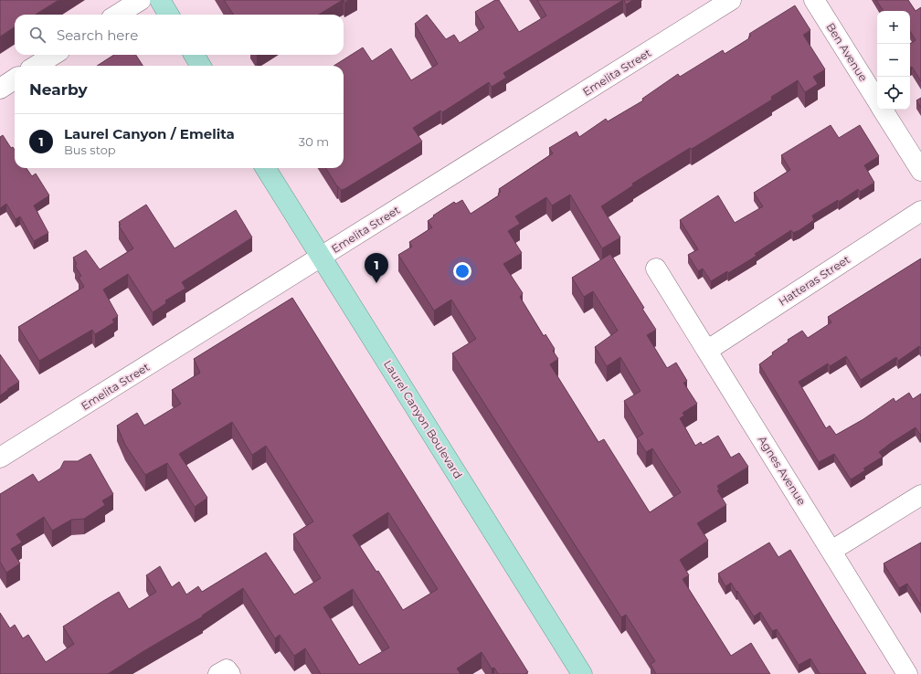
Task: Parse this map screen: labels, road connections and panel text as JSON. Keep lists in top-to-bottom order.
{
  "streets": {
    "main road": ["Laurel Canyon Boulevard"],
    "street": [
      "Ben Avenue",
      "Emelita Street",
      "Hatteras Street",
      "Agnes Avenue"
    ]
  },
  "crossings": [
    ["Emelita Street", "Laurel Canyon Boulevard"],
    ["Hatteras Street", "Agnes Avenue"]
  ],
  "page": {
    "map_buttons": ["+", "−"],
    "search": "Search here",
    "heading": "Nearby",
    "list": [
      {
        "mark": "1",
        "name": "Laurel Canyon / Emelita",
        "note": "Bus stop",
        "value": "30 m"
      }
    ],
    "pins": "1"
  }
}
